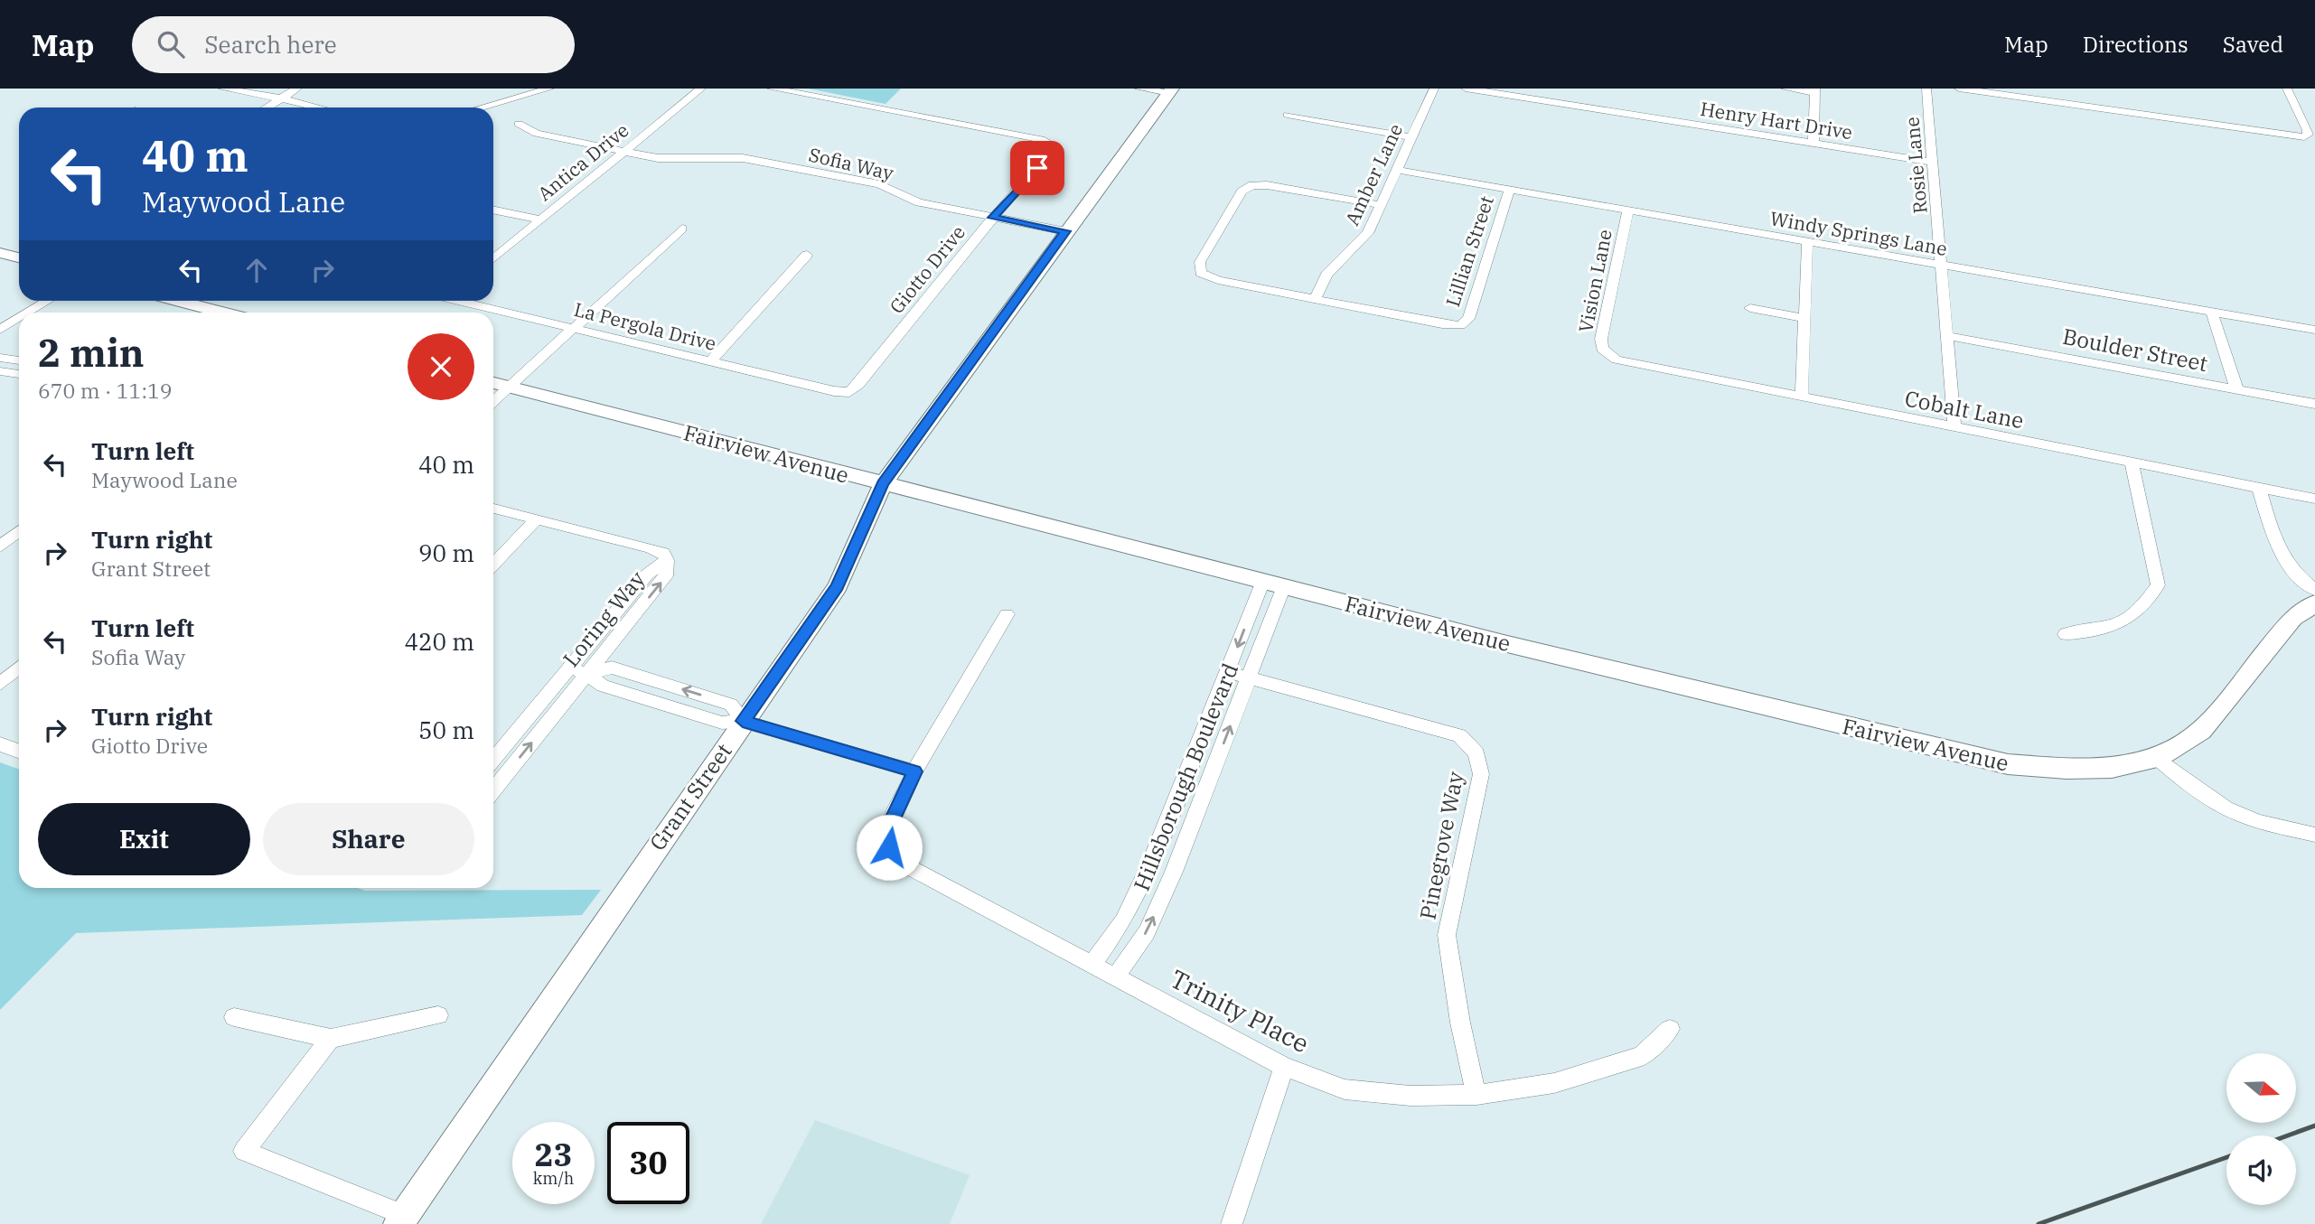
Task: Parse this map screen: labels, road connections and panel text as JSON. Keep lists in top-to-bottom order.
{
  "streets": {
    "street": [
      "Henry Hart Drive",
      "Antica Drive",
      "Sofia Way",
      "Rosie Lane",
      "Amber Lane",
      "Windy Springs Lane",
      "Lillian Street",
      "Giotto Drive",
      "Vision Lane",
      "La Pergola Drive",
      "Boulder Street",
      "Cobalt Lane",
      "Fairview Avenue",
      "Loring Way",
      "Hillsborough Boulevard",
      "Grant Street",
      "Pinegrove Way",
      "Trinity Place"
    ]
  },
  "crossings": [
    ["Henry Hart Drive", "Rosie Lane"],
    ["Antica Drive", "Sofia Way"],
    ["Sofia Way", "Giotto Drive"],
    ["Sofia Way", "Grant Street"],
    ["Rosie Lane", "Windy Springs Lane"],
    ["Rosie Lane", "Boulder Street"],
    ["Rosie Lane", "Cobalt Lane"],
    ["Amber Lane", "Windy Springs Lane"],
    ["Amber Lane", "Lillian Street"],
    ["Windy Springs Lane", "Lillian Street"],
    ["Windy Springs Lane", "Vision Lane"],
    ["Giotto Drive", "La Pergola Drive"],
    ["Vision Lane", "Cobalt Lane"],
    ["Fairview Avenue", "Hillsborough Boulevard"],
    ["Fairview Avenue", "Grant Street"],
    ["Hillsborough Boulevard", "Pinegrove Way"],
    ["Hillsborough Boulevard", "Trinity Place"],
    ["Pinegrove Way", "Trinity Place"]
  ],
  "north": "right",
  "page": {
    "header": "Map",
    "search": "Search here",
    "nav": ["Map", "Directions", "Saved"],
    "turn": ["40 m", "Maywood Lane"],
    "heading": ["2 min", "670 m · 11:19"],
    "list": [
      {
        "name": "Turn left",
        "note": "Maywood Lane",
        "value": "40 m"
      },
      {
        "name": "Turn right",
        "note": "Grant Street",
        "value": "90 m"
      },
      {
        "name": "Turn left",
        "note": "Sofia Way",
        "value": "420 m"
      },
      {
        "name": "Turn right",
        "note": "Giotto Drive",
        "value": "50 m"
      }
    ],
    "buttons": ["Exit", "Share"],
    "speed": "23 km/h",
    "limit": "30"
  }
}
